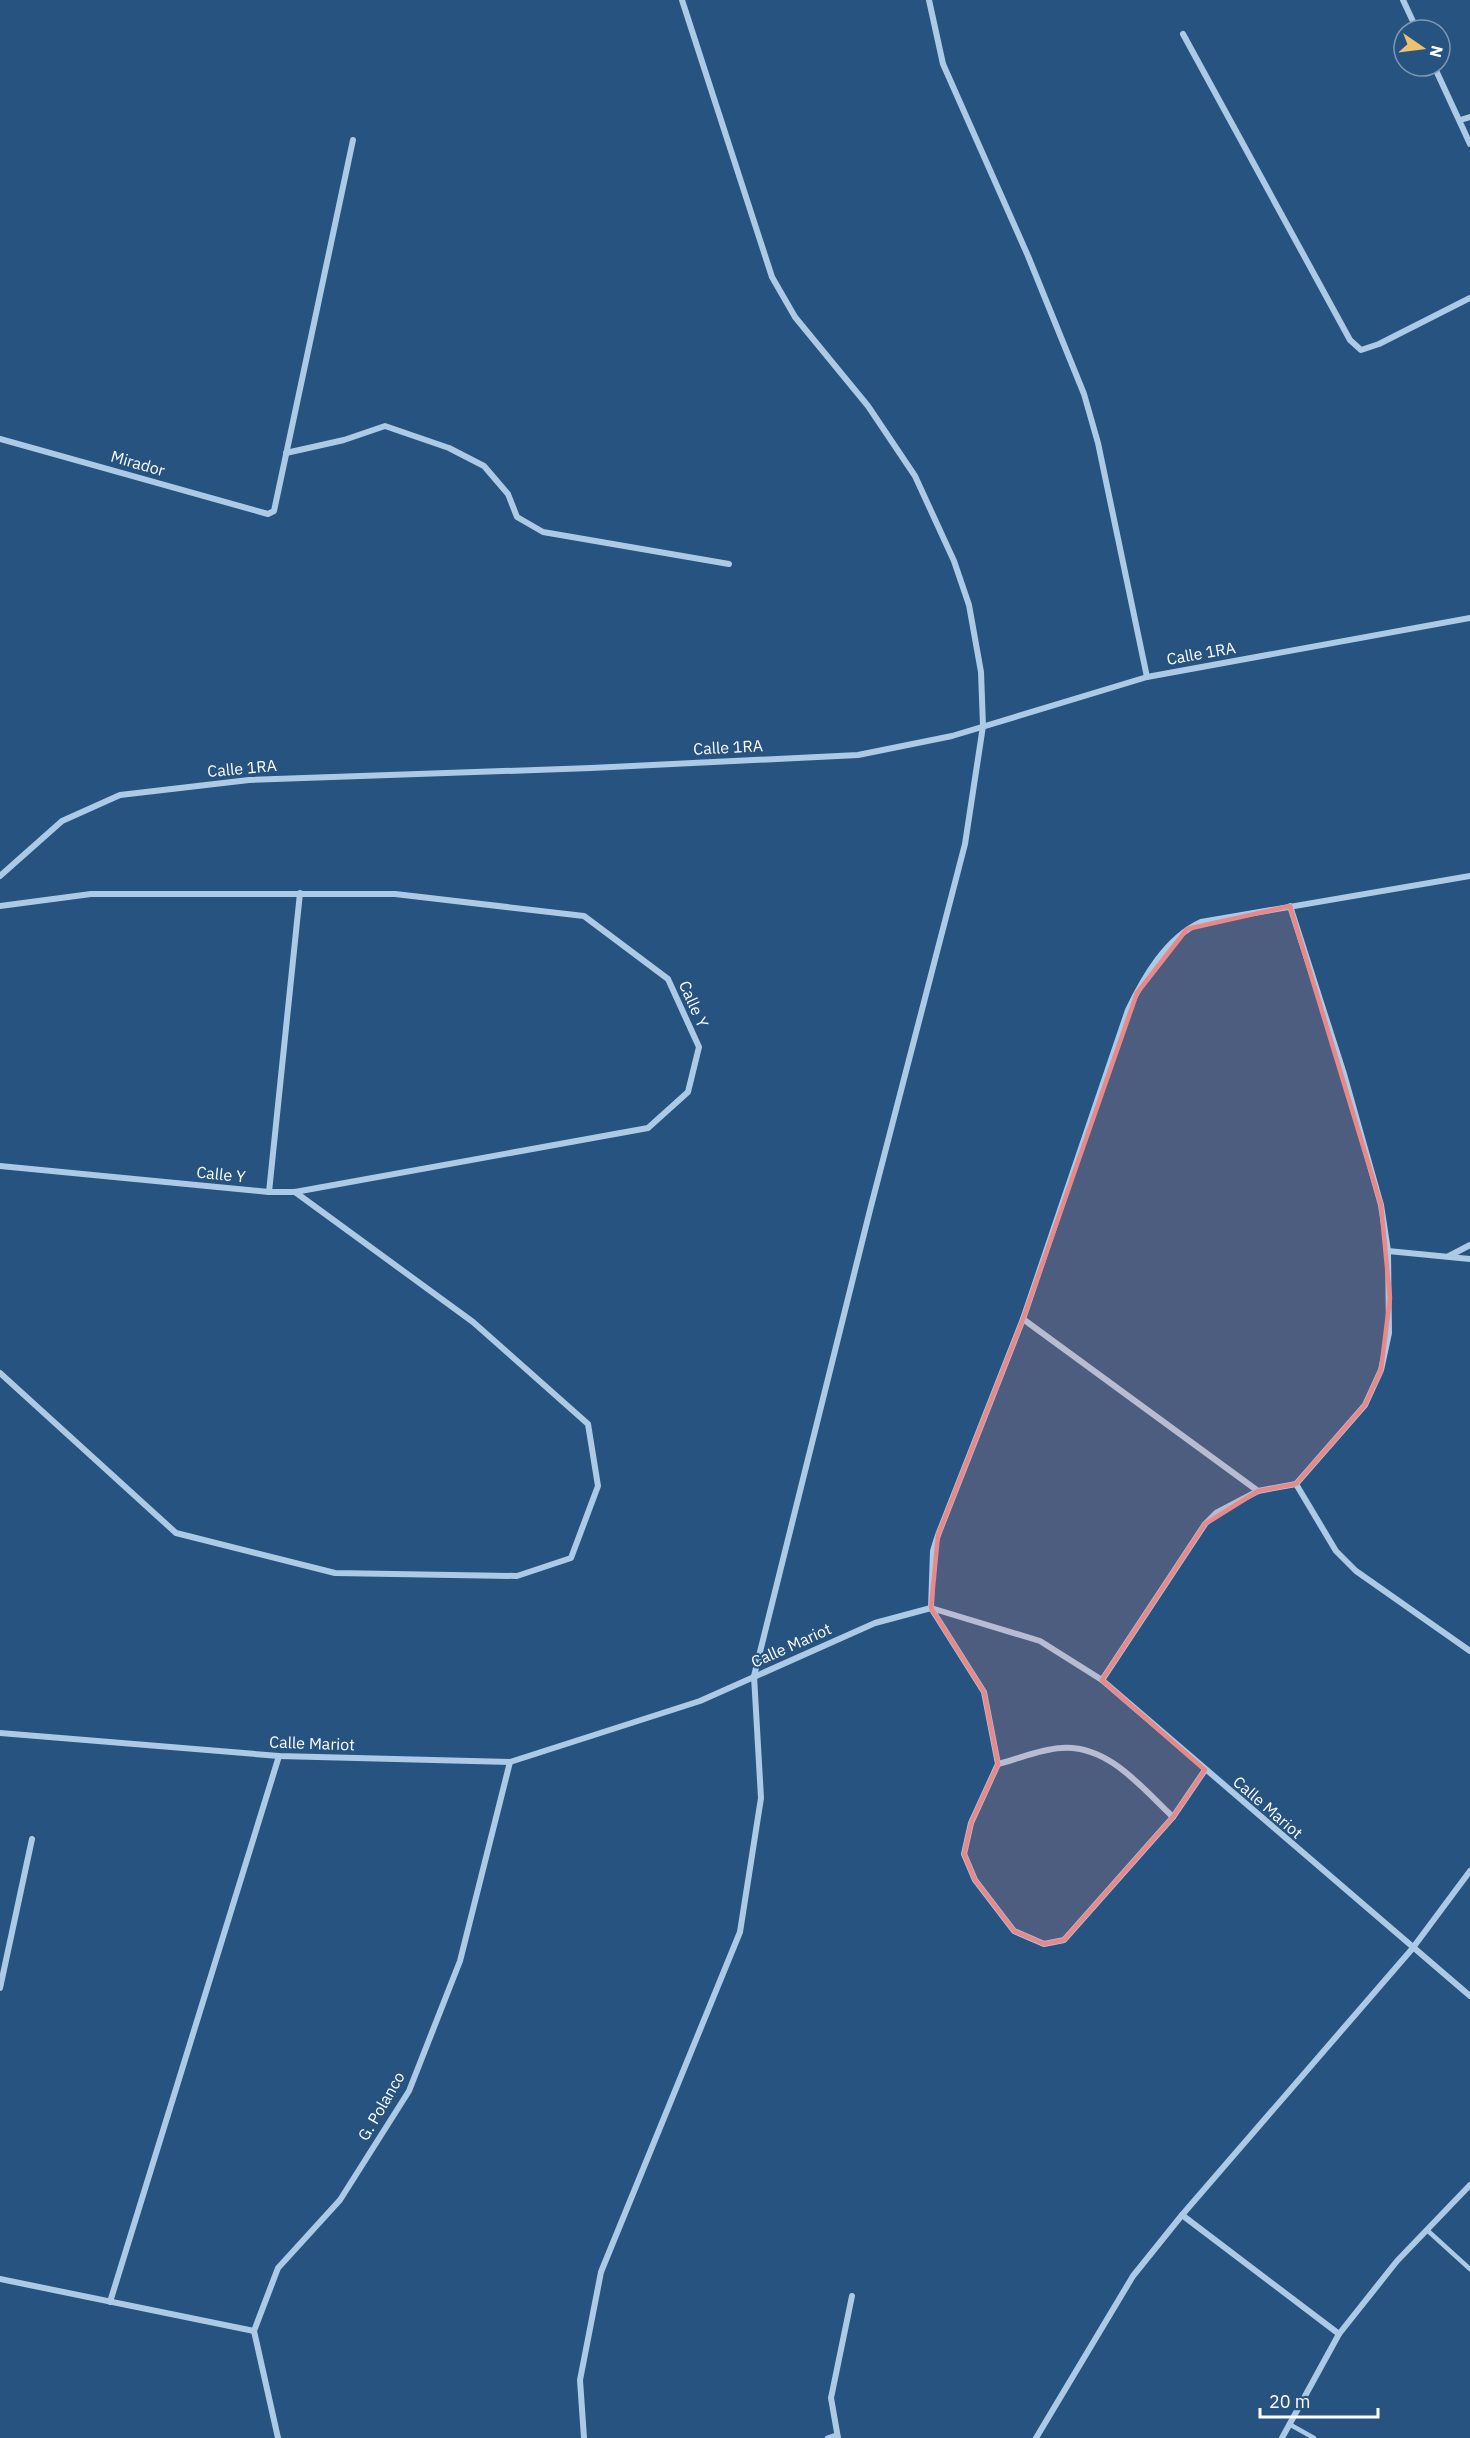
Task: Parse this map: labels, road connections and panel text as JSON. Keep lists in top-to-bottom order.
{
  "streets": {
    "street": [
      "Mirador",
      "Calle 1RA",
      "Calle Y",
      "Calle Mariot",
      "G. Polanco"
    ]
  },
  "crossings": [
    ["Calle Mariot", "G. Polanco"]
  ],
  "scale_bar": "20 m",
  "north": "right"
}
